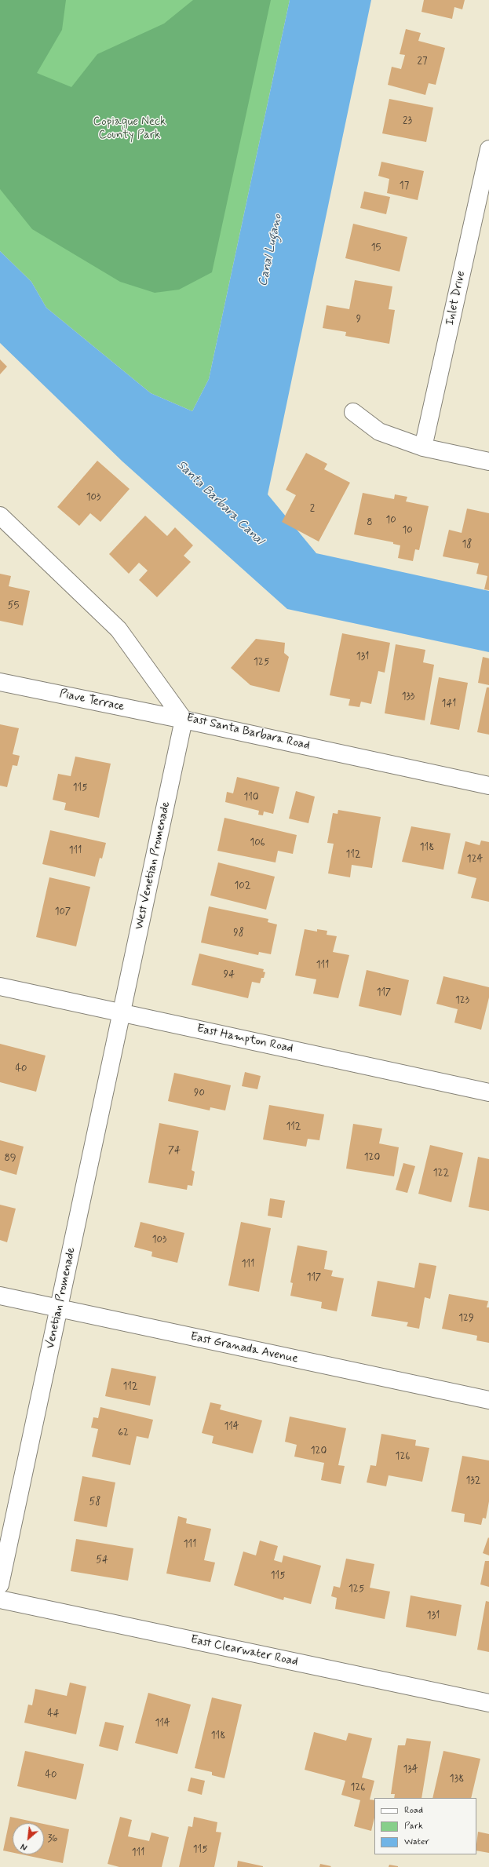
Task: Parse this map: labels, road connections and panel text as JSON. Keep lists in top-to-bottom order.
{
  "streets": {
    "street": [
      "Inlet Drive",
      "Piave Terrace",
      "East Santa Barbara Road",
      "West Venetian Promenade",
      "East Hampton Road",
      "Venetian Promenade",
      "East Granada Avenue",
      "East Clearwater Road"
    ]
  },
  "crossings": [
    ["Piave Terrace", "East Santa Barbara Road"],
    ["Piave Terrace", "West Venetian Promenade"],
    ["East Santa Barbara Road", "West Venetian Promenade"],
    ["West Venetian Promenade", "East Hampton Road"],
    ["West Venetian Promenade", "Venetian Promenade"],
    ["East Hampton Road", "Venetian Promenade"],
    ["Venetian Promenade", "East Granada Avenue"]
  ],
  "water": ["Canal Lugano", "Santa Barbara Canal"],
  "parks": ["Copiague Neck County Park"],
  "house_numbers": [
    "27",
    "23",
    "17",
    "15",
    "9",
    "103",
    "2",
    "10",
    "8",
    "10",
    "18",
    "55",
    "131",
    "125",
    "133",
    "141",
    "115",
    "110",
    "106",
    "118",
    "111",
    "112",
    "124",
    "102",
    "107",
    "98",
    "111",
    "94",
    "117",
    "123",
    "40",
    "90",
    "112",
    "74",
    "120",
    "89",
    "122",
    "103",
    "111",
    "117",
    "129",
    "112",
    "114",
    "62",
    "120",
    "126",
    "132",
    "58",
    "111",
    "54",
    "115",
    "125",
    "131",
    "44",
    "114",
    "118",
    "134",
    "40",
    "138",
    "126",
    "36",
    "115",
    "111"
  ],
  "legend": ["Road", "Park", "Water"],
  "north": "bottom left"
}
